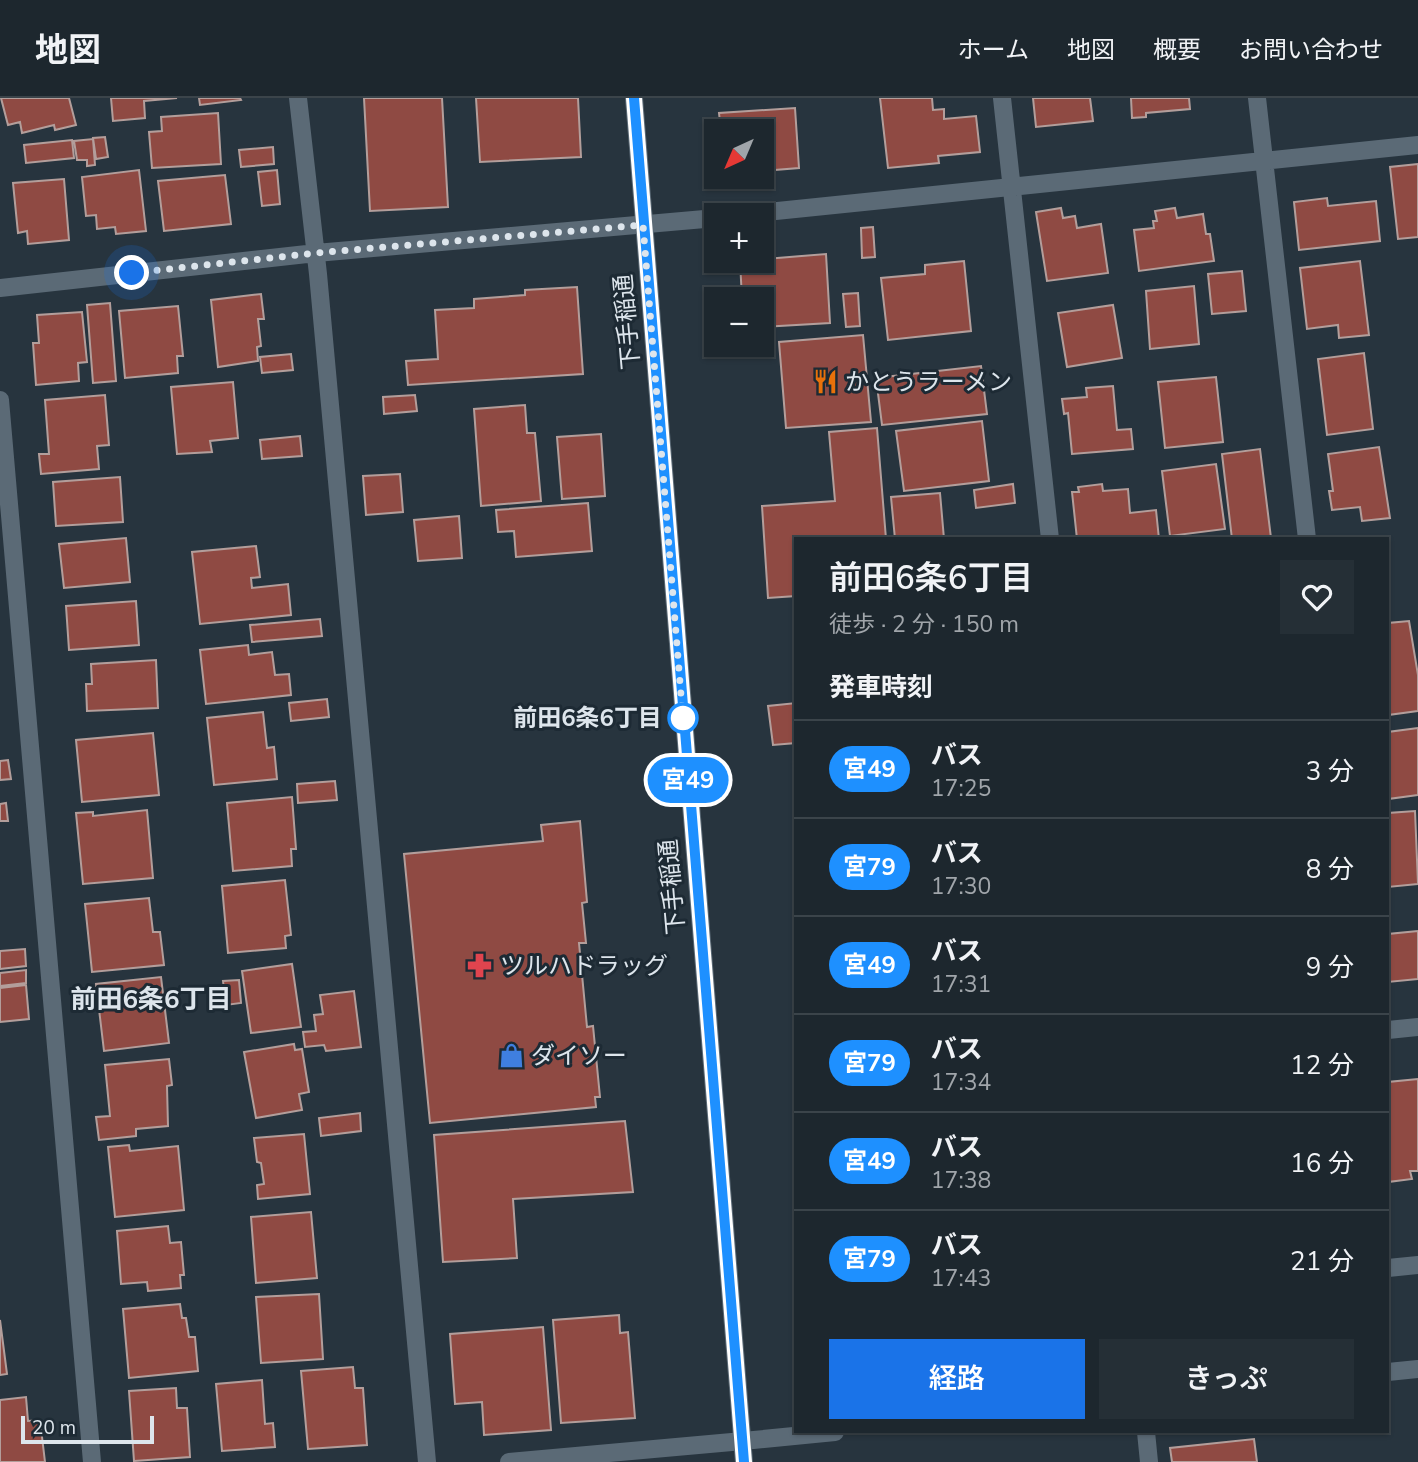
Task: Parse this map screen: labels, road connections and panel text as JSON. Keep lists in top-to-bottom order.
{
  "streets": {
    "street": ["下手稲通"]
  },
  "districts": ["前田6条6丁目"],
  "places": {
    "restaurant": ["かとうラーメン"],
    "other": ["前田6条6丁目"],
    "pharmacy": ["ツルハドラッグ"],
    "shop": ["ダイソー"]
  },
  "lines": ["bus line 宮49"],
  "scale_bar": "20 m",
  "north": "bottom left",
  "page": {
    "header": "地図",
    "nav": [
      "ホーム",
      "地図",
      "概要",
      "お問い合わせ"
    ],
    "on_map": "宮49",
    "map_buttons": ["+", "−"],
    "heading": [
      ["前田6条6丁目", "徒歩 · 2 分 · 150 m"],
      "発車時刻"
    ],
    "list": [
      {
        "mark": "宮49",
        "name": "バス",
        "note": "17:25",
        "value": "3 分"
      },
      {
        "mark": "宮79",
        "name": "バス",
        "note": "17:30",
        "value": "8 分"
      },
      {
        "mark": "宮49",
        "name": "バス",
        "note": "17:31",
        "value": "9 分"
      },
      {
        "mark": "宮79",
        "name": "バス",
        "note": "17:34",
        "value": "12 分"
      },
      {
        "mark": "宮49",
        "name": "バス",
        "note": "17:38",
        "value": "16 分"
      },
      {
        "mark": "宮79",
        "name": "バス",
        "note": "17:43",
        "value": "21 分"
      }
    ],
    "buttons": ["経路", "きっぷ"],
    "scale": "20 m"
  }
}
